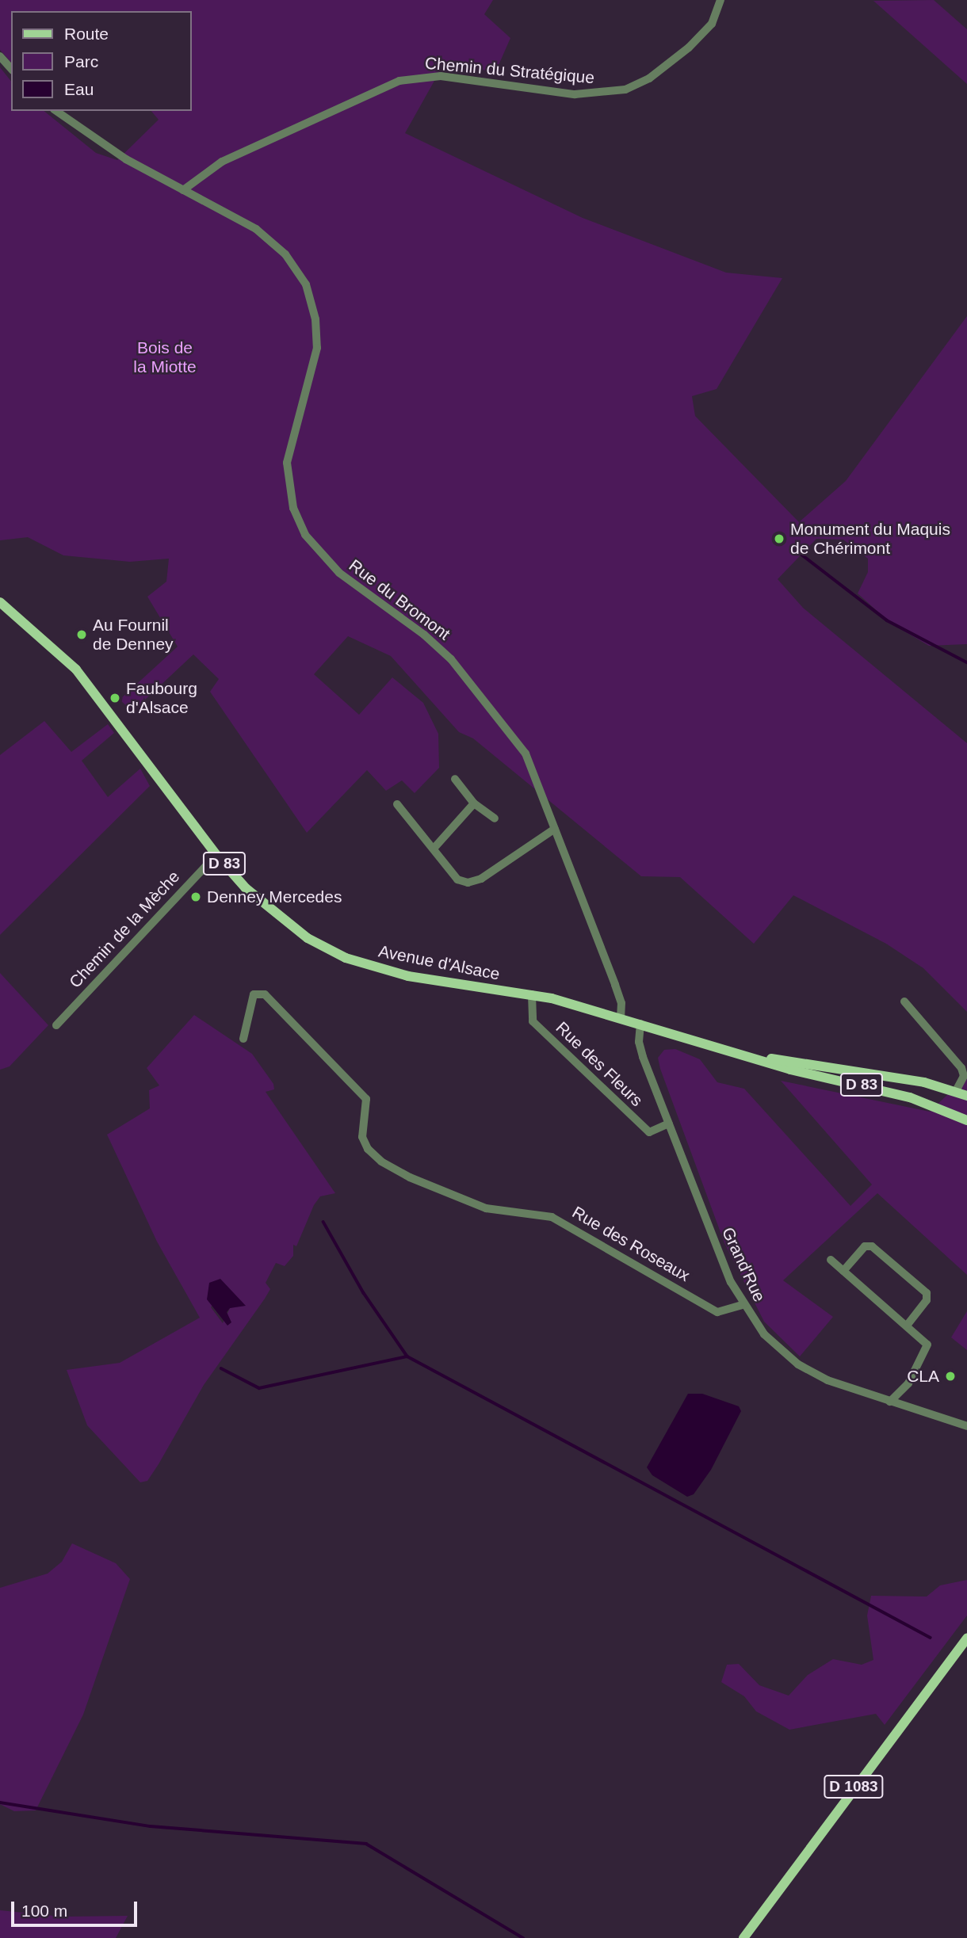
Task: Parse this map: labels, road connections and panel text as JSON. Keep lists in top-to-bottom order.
{
  "streets": {
    "main road": ["D 83", "Avenue d'Alsace", "D 1083"],
    "street": [
      "Chemin du Stratégique",
      "Rue du Bromont",
      "Chemin de la Mèche",
      "Rue des Fleurs",
      "Rue des Roseaux",
      "Grand'Rue"
    ]
  },
  "crossings": [
    ["Chemin du Stratégique", "Rue du Bromont"],
    ["Rue du Bromont", "Avenue d'Alsace"],
    ["D 83", "Avenue d'Alsace"],
    ["Chemin de la Mèche", "Avenue d'Alsace"],
    ["Avenue d'Alsace", "Rue des Fleurs"],
    ["Avenue d'Alsace", "Grand'Rue"],
    ["Rue des Fleurs", "Grand'Rue"],
    ["Rue des Roseaux", "Grand'Rue"]
  ],
  "parks": ["Bois de la Miotte"],
  "places": [
    "Monument du Maquis de Chérimont",
    "Au Fournil de Denney",
    "Faubourg d'Alsace",
    "Denney Mercedes",
    "CLA"
  ],
  "legend": ["Route", "Parc", "Eau"],
  "scale_bar": "100 m"
}
